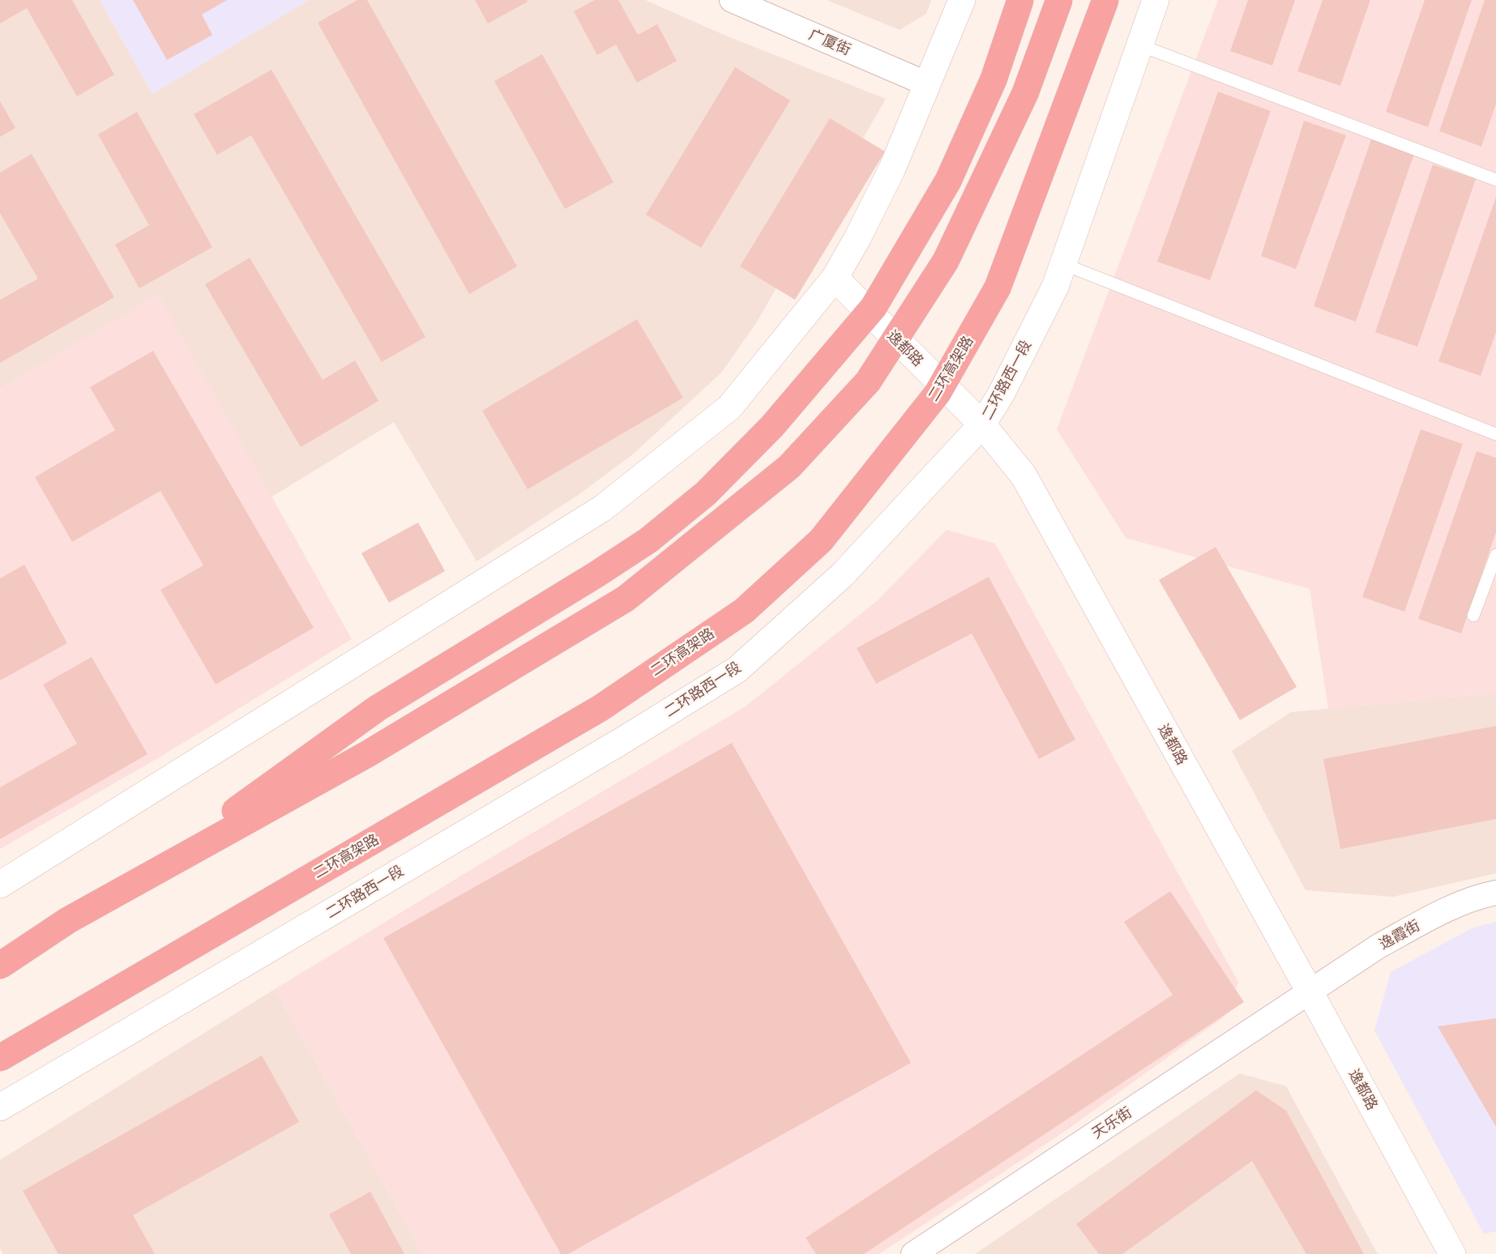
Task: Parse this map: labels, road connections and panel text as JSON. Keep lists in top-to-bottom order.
{
  "streets": {
    "highway": ["二环高架路"],
    "main road": ["逸都路", "二环路西一段"],
    "street": ["广厦街", "逸霞街", "天乐街"]
  },
  "crossings": [
    ["逸都路", "二环路西一段"],
    ["逸都路", "逸霞街"],
    ["逸都路", "天乐街"],
    ["逸霞街", "天乐街"]
  ]
}
